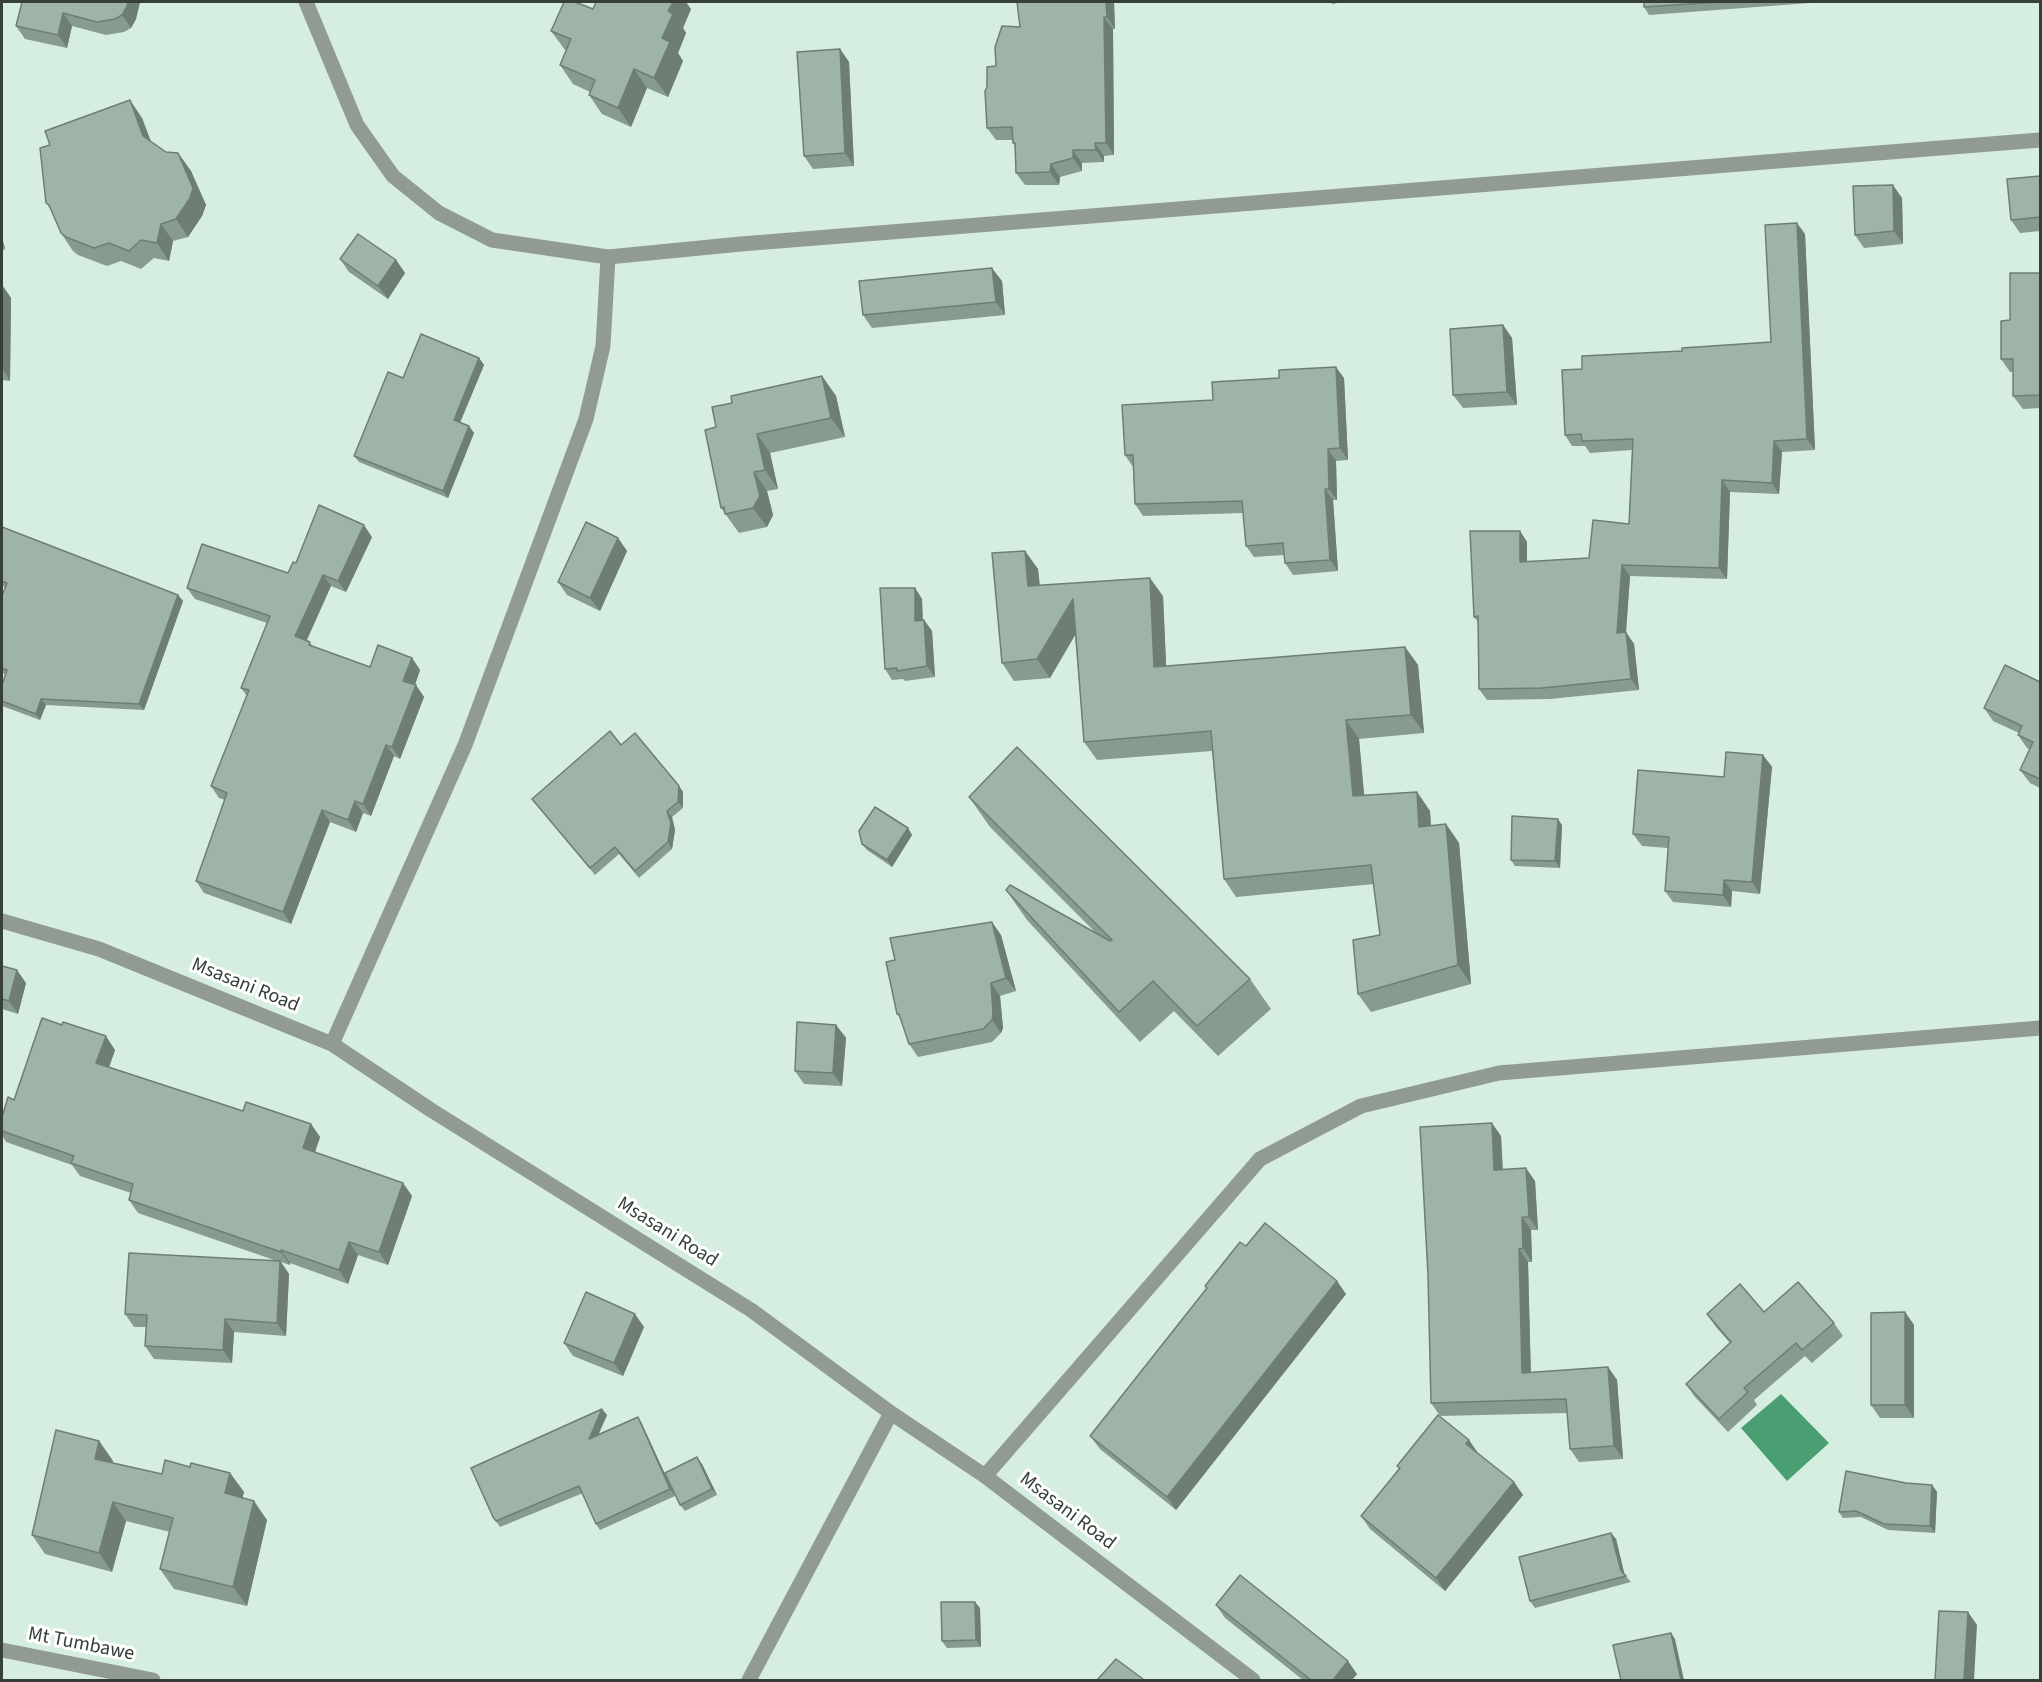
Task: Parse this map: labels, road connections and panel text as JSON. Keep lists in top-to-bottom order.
{
  "streets": {
    "street": ["Msasani Road", "Mt Tumbawe"]
  }
}
